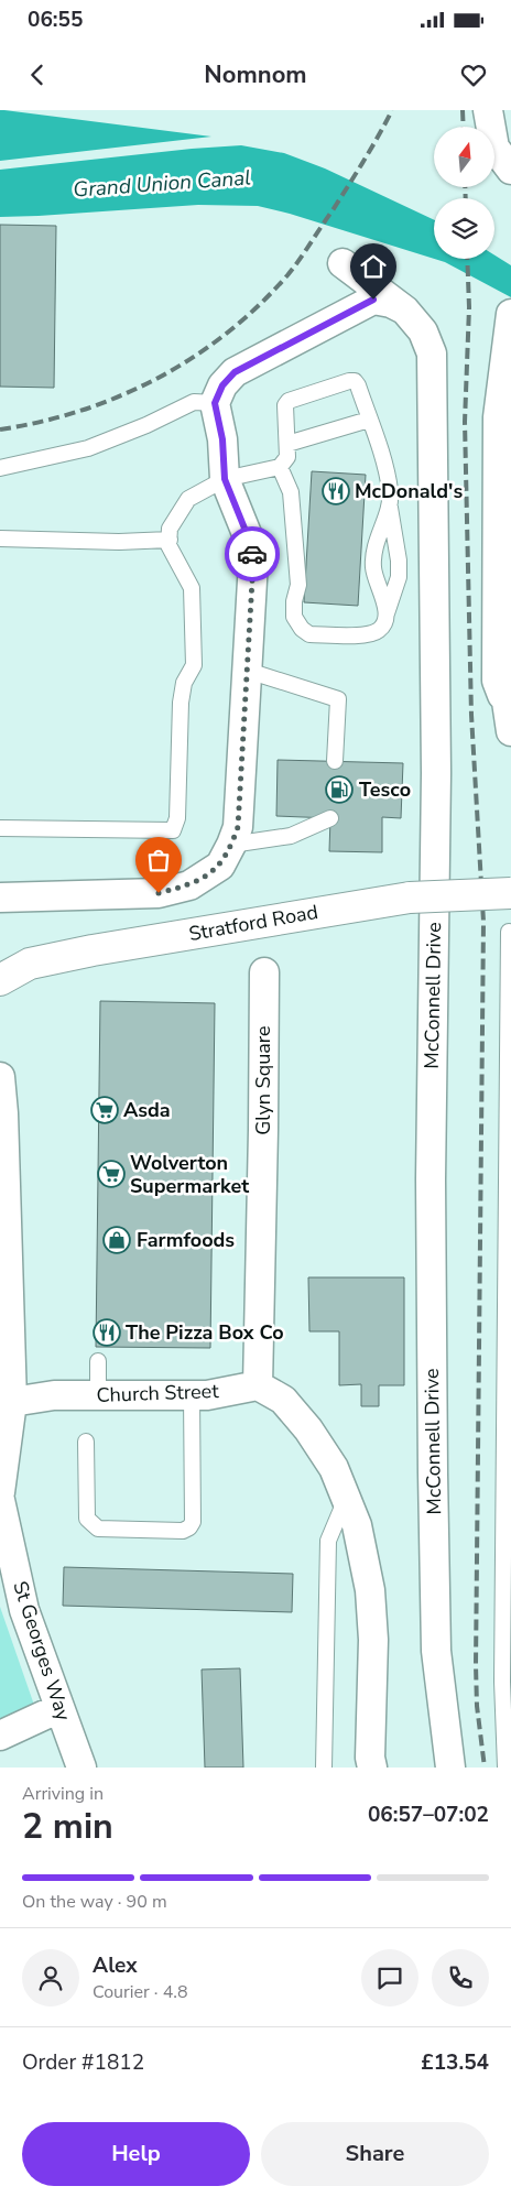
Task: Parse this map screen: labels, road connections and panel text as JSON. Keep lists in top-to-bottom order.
{
  "streets": {
    "street": [
      "Stratford Road",
      "McConnell Drive",
      "Glyn Square",
      "Church Street",
      "St Georges Way"
    ]
  },
  "crossings": [
    ["Glyn Square", "Church Street"]
  ],
  "water": ["Grand Union Canal"],
  "places": {
    "restaurant": ["McDonald's", "The Pizza Box Co"],
    "fuel station": ["Tesco"],
    "supermarket": ["Asda", "Wolverton Supermarket"],
    "shop": ["Farmfoods"]
  },
  "north": "top",
  "page": {
    "status": "06:55",
    "header": "Nomnom",
    "heading": ["2 min", "Arriving in", "06:57–07:02"],
    "panel": [
      "Alex",
      "Courier · 4.8",
      "Order #1812",
      "£13.54"
    ],
    "bar": "On the way · 90 m",
    "buttons": ["Help", "Share"]
  }
}
